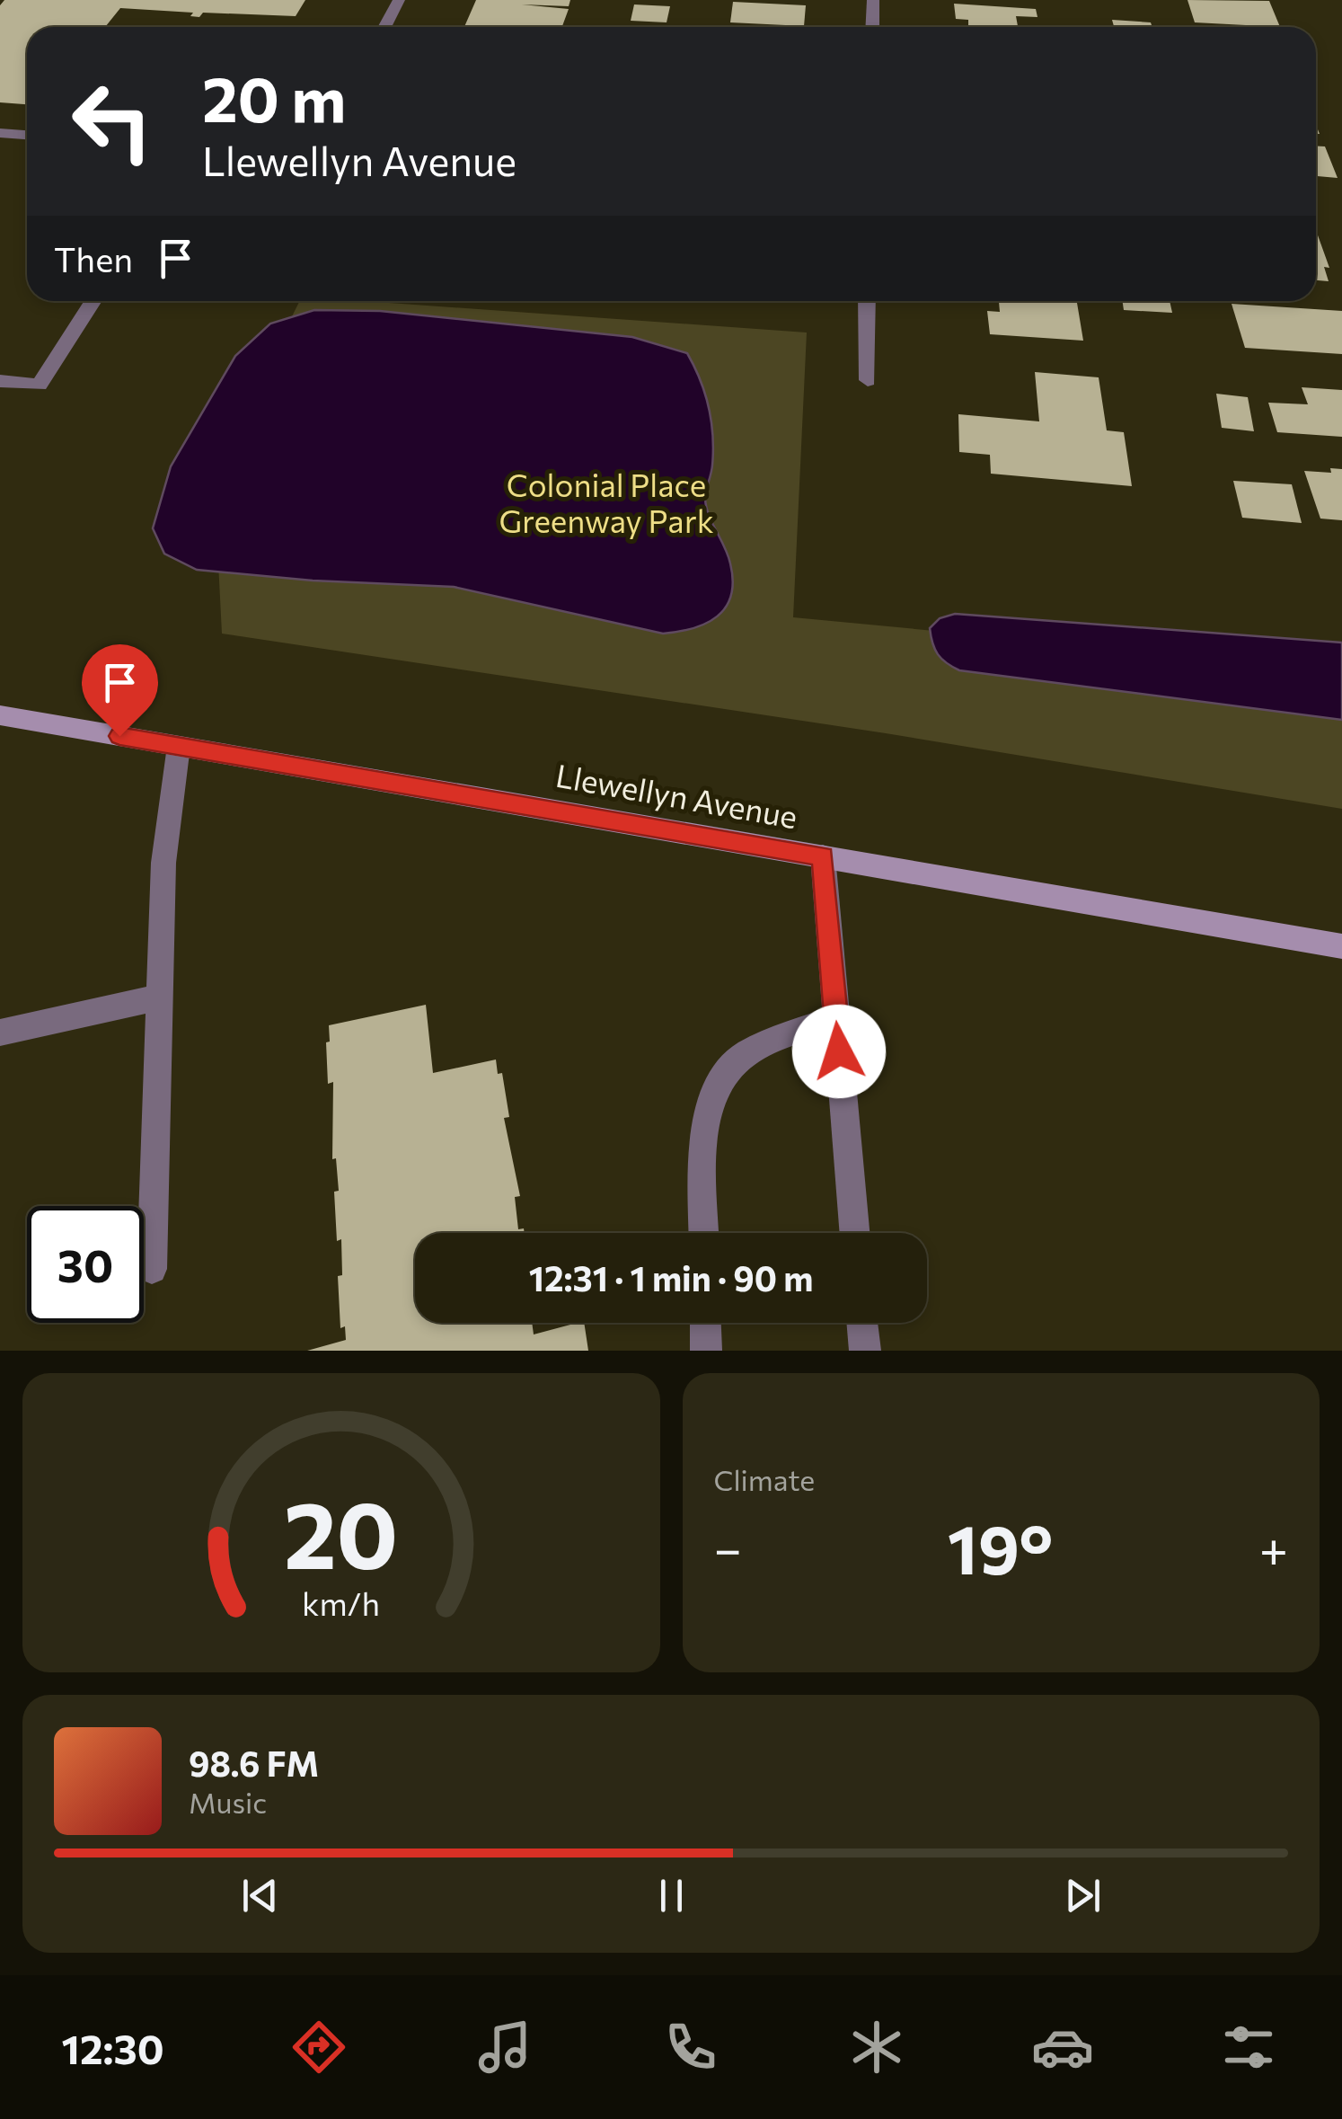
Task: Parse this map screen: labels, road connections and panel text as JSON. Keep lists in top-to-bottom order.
{
  "streets": {
    "street": ["Llewellyn Avenue"]
  },
  "parks": ["Colonial Place Greenway Park"],
  "page": {
    "turn": ["20 m", "Llewellyn Avenue"],
    "then": "Then",
    "limit": "30",
    "trip": "12:31 · 1 min · 90 m",
    "tile": "Climate",
    "heat": ["−", "19°", "+"],
    "song": ["98.6 FM", "Music"],
    "tabs": "12:30",
    "gauge": ["20", "km/h"]
  }
}
